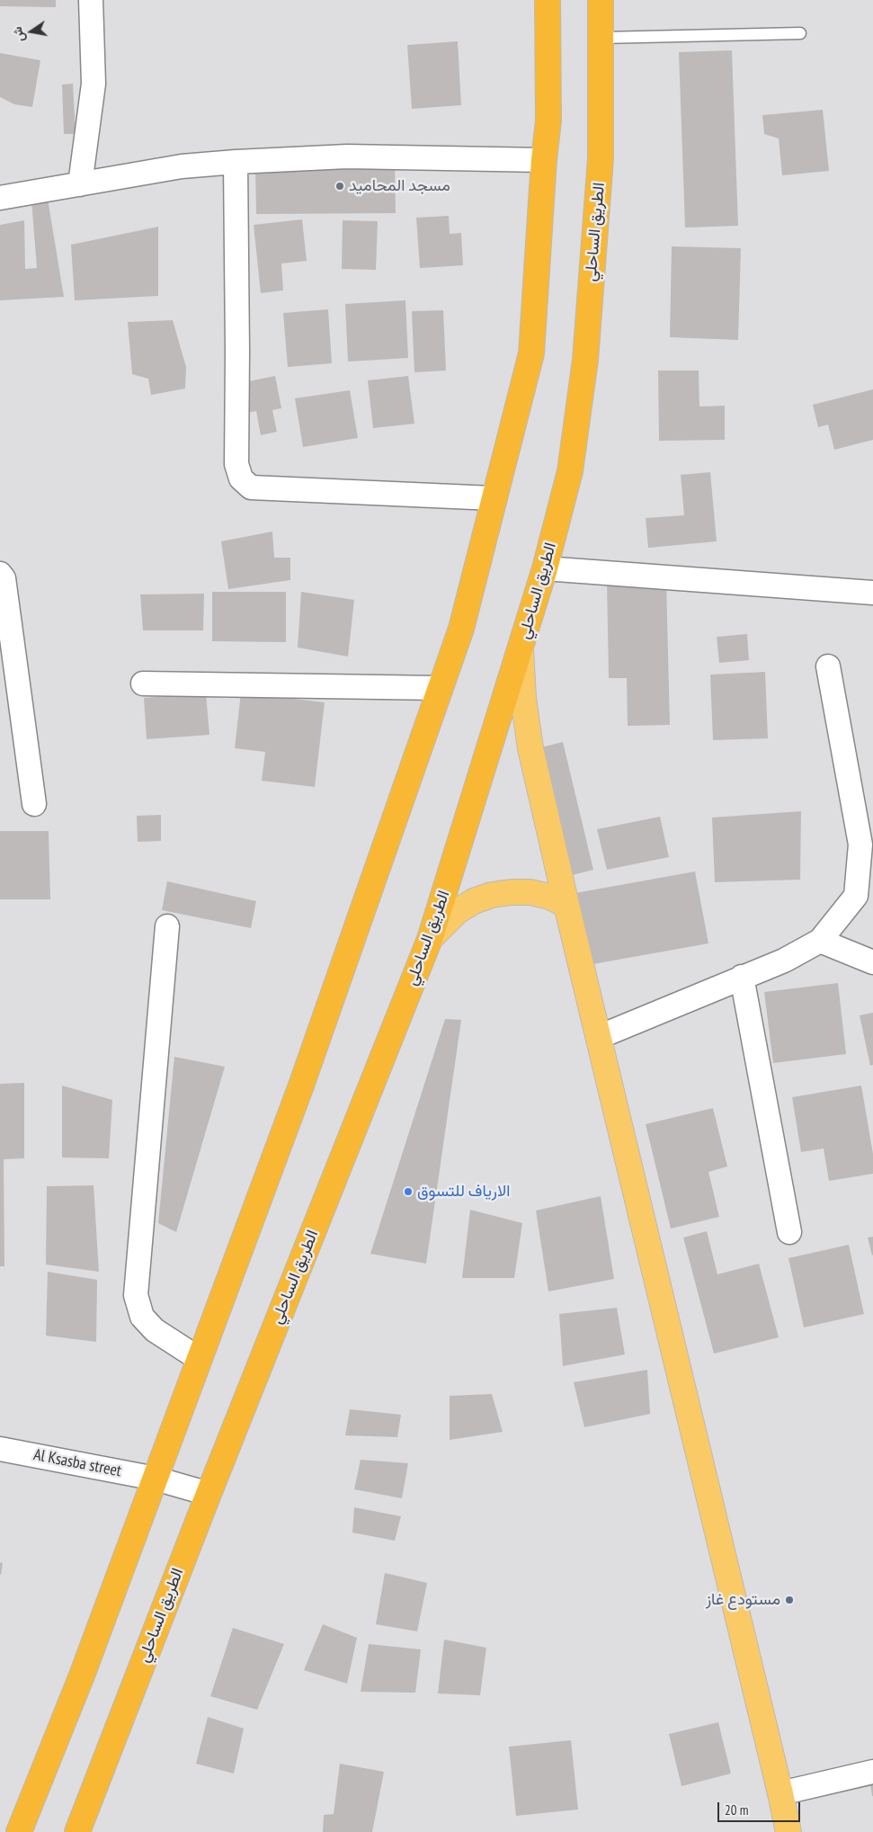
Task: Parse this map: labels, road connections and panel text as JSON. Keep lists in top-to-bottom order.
{
  "streets": {
    "highway": ["الطريق الساحلي"],
    "street": ["Al Ksasba street"]
  },
  "crossings": [
    ["الطريق الساحلي", "Al Ksasba street"]
  ],
  "places": ["مسجد المحاميد", "الارياف للتسوق", "مستودع غاز"],
  "scale_bar": "20 m",
  "north": "left"
}
